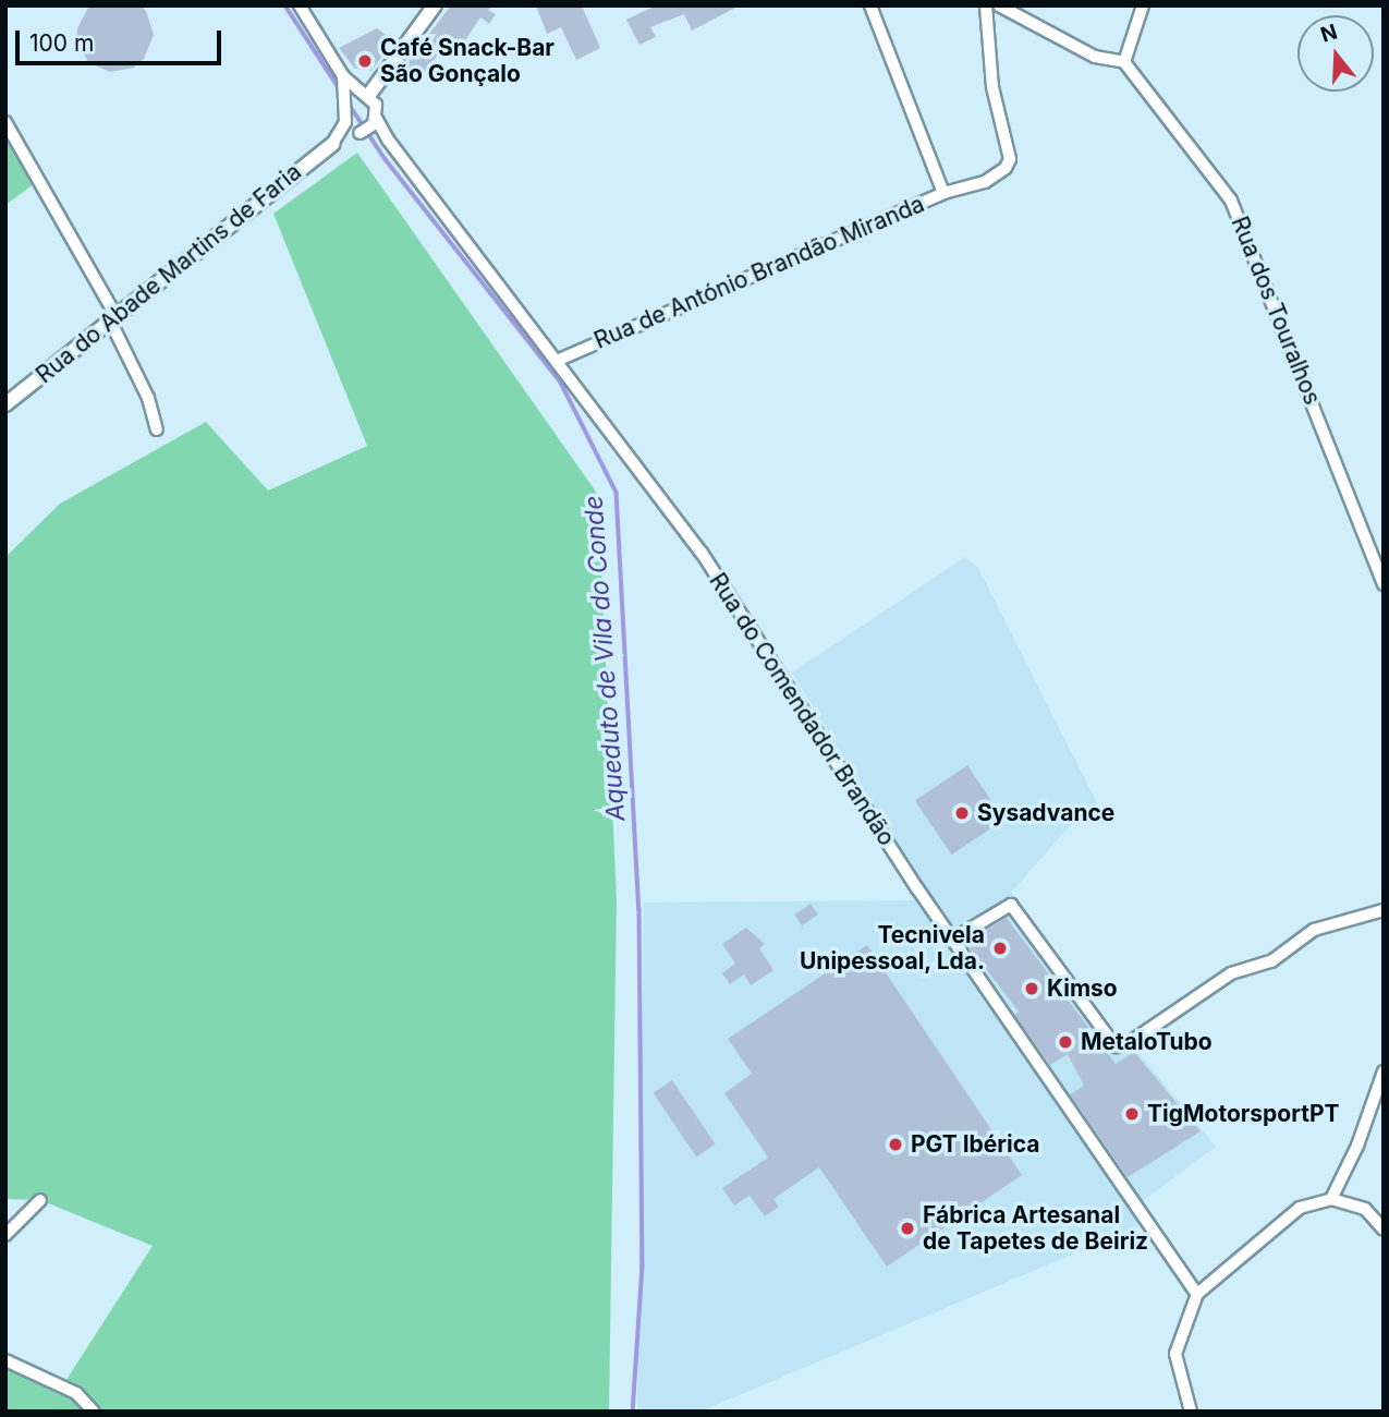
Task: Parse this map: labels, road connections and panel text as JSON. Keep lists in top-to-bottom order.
{
  "streets": {
    "street": [
      "Rua de António Brandão Miranda",
      "Rua do Abade Martins de Faria",
      "Rua dos Touralhos",
      "Rua do Comendador Brandão"
    ]
  },
  "crossings": [
    ["Rua de António Brandão Miranda", "Rua do Comendador Brandão"]
  ],
  "water": ["Aqueduto de Vila do Conde"],
  "places": [
    "Café Snack-Bar São Gonçalo",
    "Sysadvance",
    "Tecnivela Unipessoal, Lda.",
    "Kimso",
    "MetaloTubo",
    "TigMotorsportPT",
    "PGT Ibérica",
    "Fábrica Artesanal de Tapetes de Beiriz"
  ],
  "scale_bar": "100 m",
  "north": "top"
}
